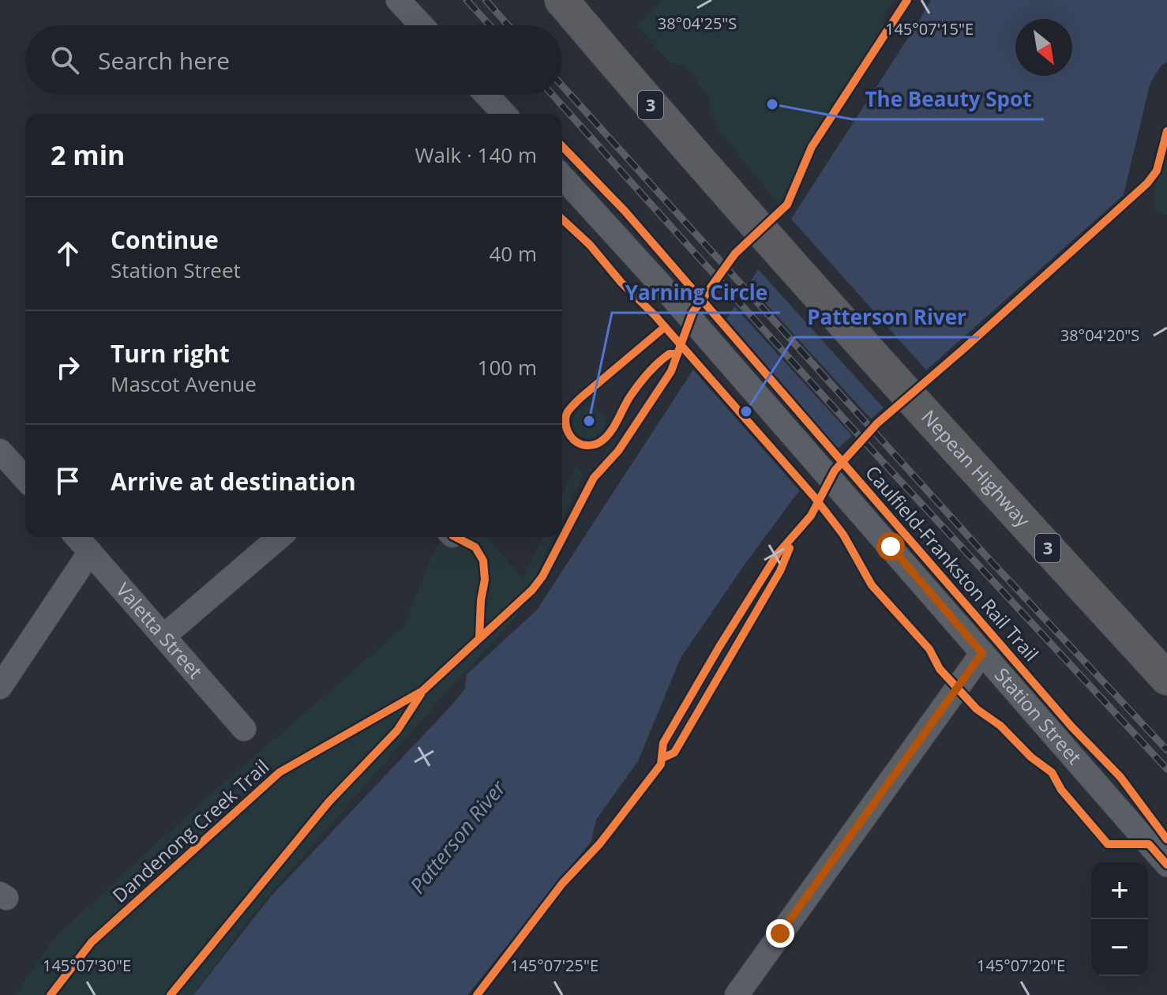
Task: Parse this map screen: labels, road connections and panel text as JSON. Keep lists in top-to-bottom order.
{
  "streets": {
    "highway": ["3", "Nepean Highway"],
    "street": ["Valetta Street", "Station Street"],
    "cycle path": ["Caulfield-Frankston Rail Trail", "Dandenong Creek Trail"]
  },
  "water": ["Patterson River"],
  "places": ["The Beauty Spot", "Patterson River", "Yarning Circle"],
  "north": "bottom right",
  "page": {
    "search": "Search here",
    "heading": ["2 min", "Walk · 140 m"],
    "list": [
      ["Continue", "Station Street", "40 m"],
      ["Turn right", "Mascot Avenue", "100 m"],
      "Arrive at destination"
    ],
    "map_buttons": ["+", "−"]
  },
  "coordinates": [
    "38°04'25\"S",
    "145°07'15\"E",
    "38°04'20\"S",
    "145°07'30\"E",
    "145°07'25\"E",
    "145°07'20\"E"
  ]
}
